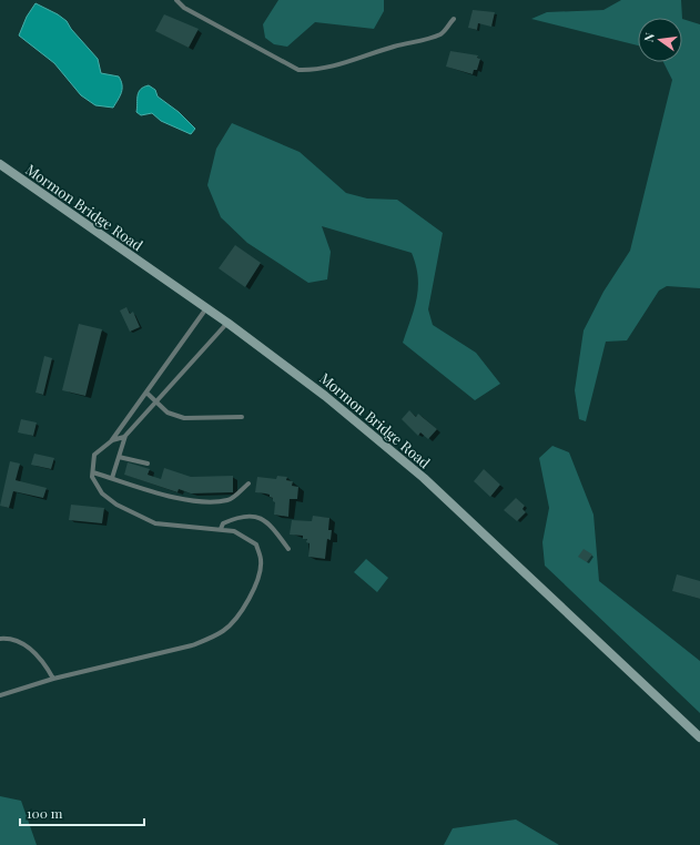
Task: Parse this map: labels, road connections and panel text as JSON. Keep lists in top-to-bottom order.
{
  "streets": {
    "main road": ["Mormon Bridge Road"]
  },
  "scale_bar": "100 m",
  "north": "left"
}
